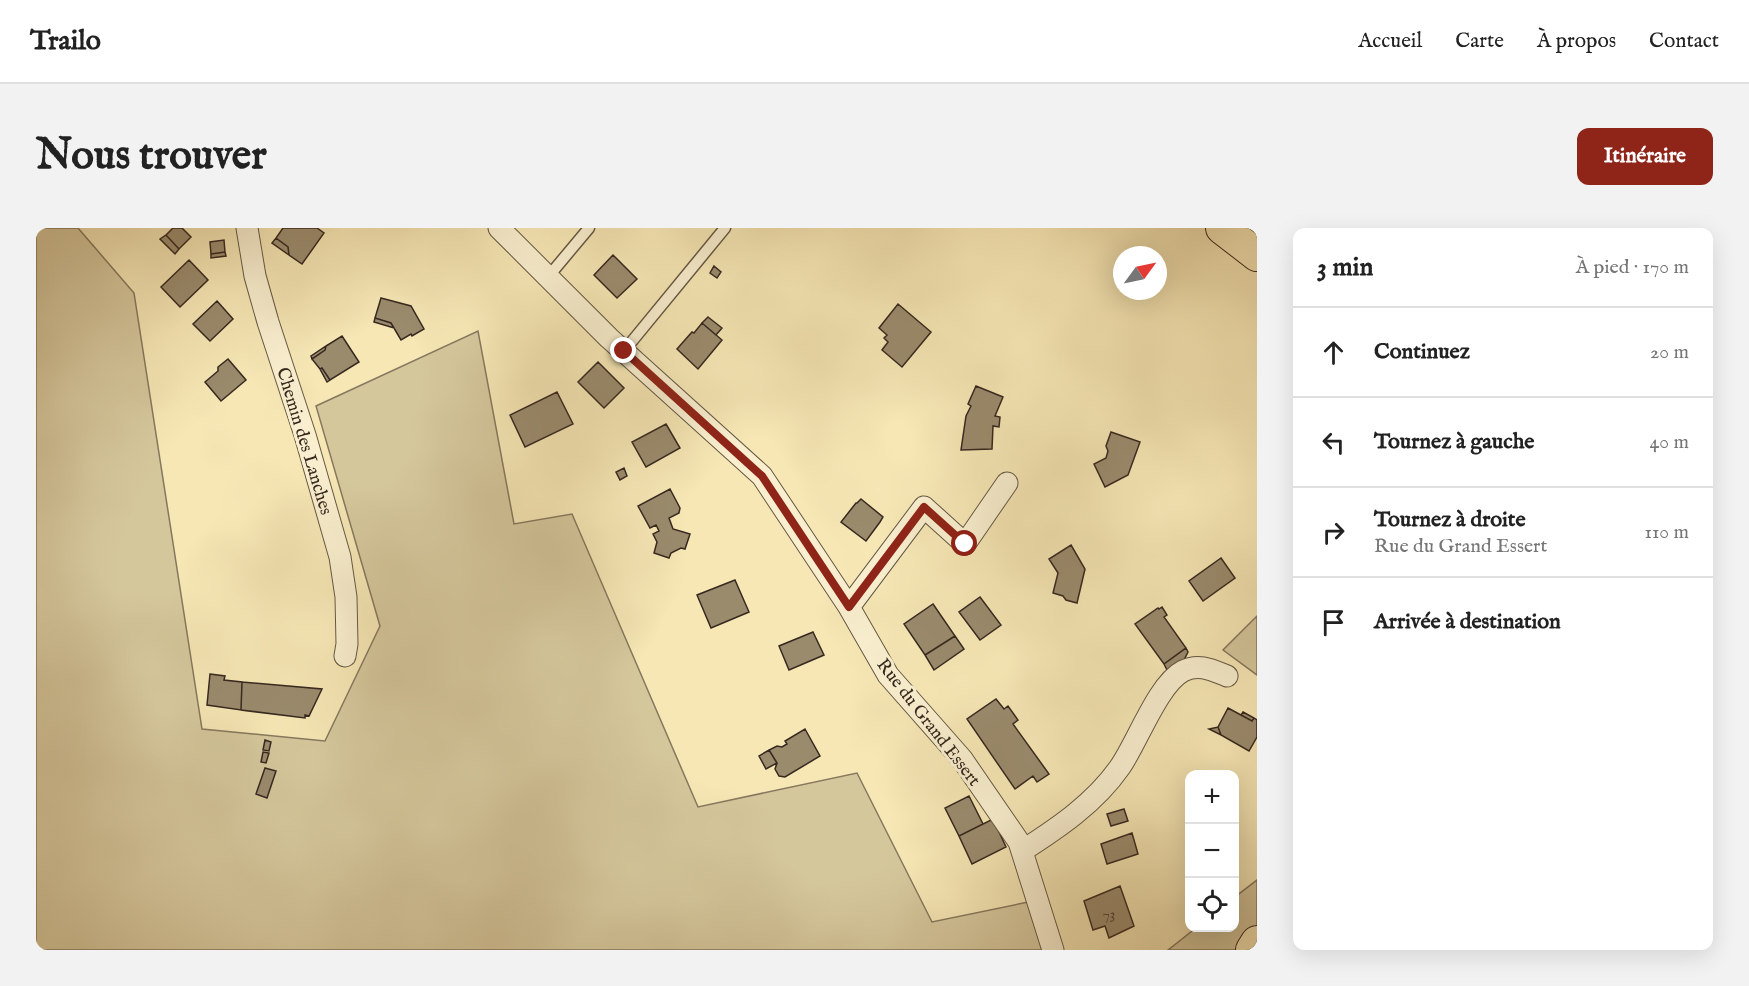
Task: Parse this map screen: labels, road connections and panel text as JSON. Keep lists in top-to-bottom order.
{
  "streets": {
    "street": ["Chemin des Lanches", "Rue du Grand Essert"]
  },
  "house_numbers": ["73"],
  "north": "top right",
  "page": {
    "header": "Trailo",
    "nav": [
      "Accueil",
      "Carte",
      "À propos",
      "Contact"
    ],
    "buttons": "Itinéraire",
    "title": "Nous trouver",
    "heading": ["3 min", "À pied · 170 m"],
    "list": [
      ["Continuez", "20 m"],
      ["Tournez à gauche", "40 m"],
      ["Tournez à droite", "Rue du Grand Essert", "110 m"],
      "Arrivée à destination"
    ],
    "map_buttons": ["+", "−"]
  }
}
